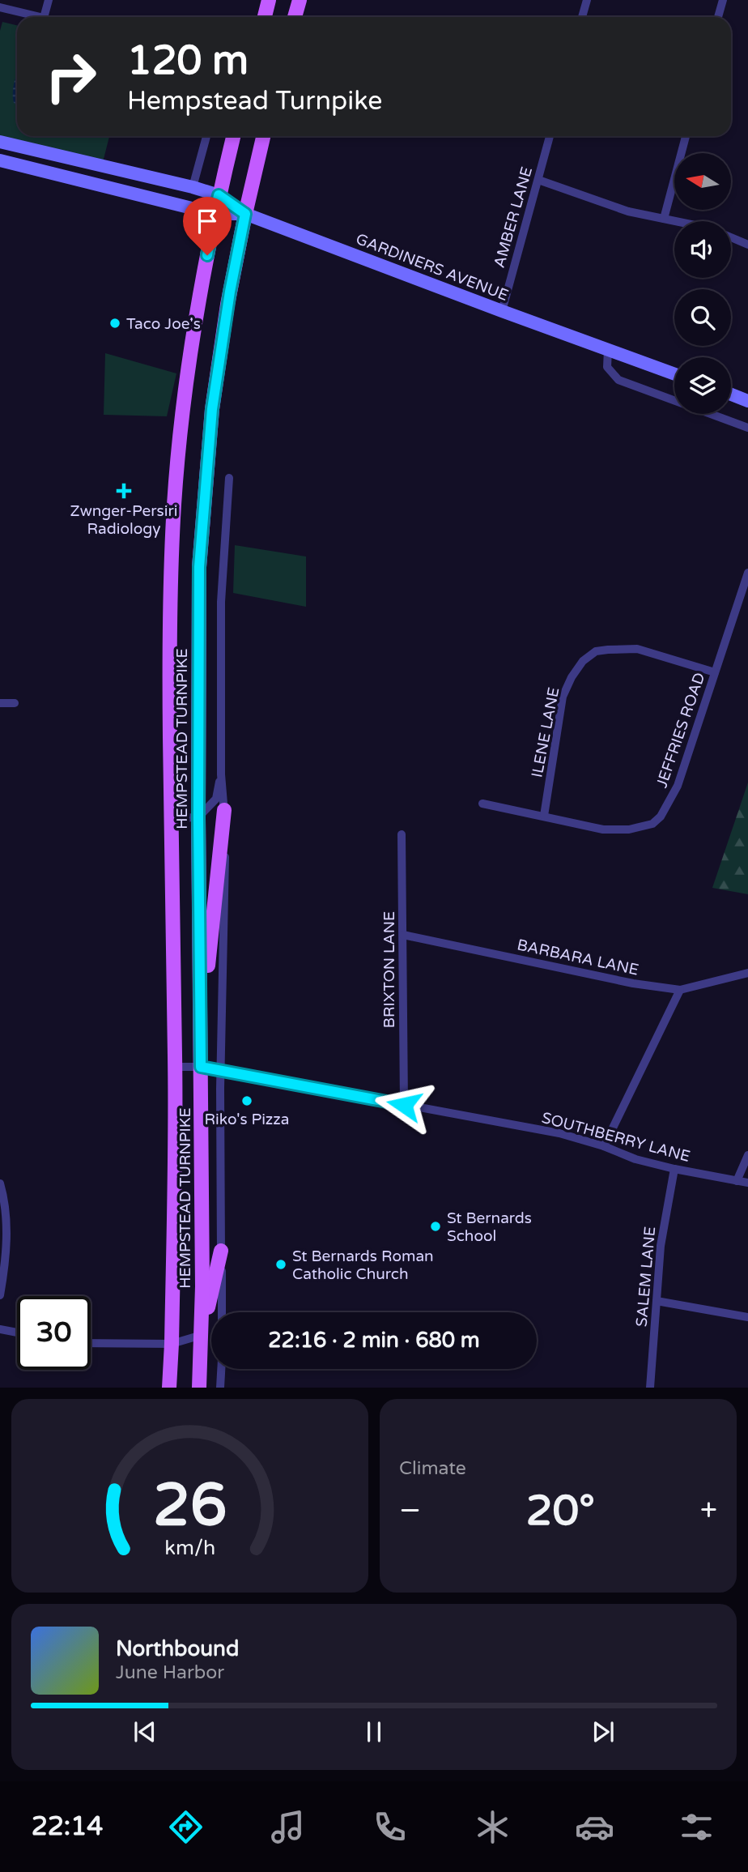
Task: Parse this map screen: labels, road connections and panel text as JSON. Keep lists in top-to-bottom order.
{
  "streets": {
    "main road": ["GARDINERS AVENUE", "HEMPSTEAD TURNPIKE"],
    "street": [
      "AMBER LANE",
      "JEFFRIES ROAD",
      "ILENE LANE",
      "BARBARA LANE",
      "BRIXTON LANE",
      "SOUTHBERRY LANE",
      "SALEM LANE"
    ]
  },
  "crossings": [
    ["AMBER LANE", "GARDINERS AVENUE"],
    ["GARDINERS AVENUE", "HEMPSTEAD TURNPIKE"],
    ["JEFFRIES ROAD", "ILENE LANE"],
    ["HEMPSTEAD TURNPIKE", "SOUTHBERRY LANE"],
    ["BARBARA LANE", "BRIXTON LANE"],
    ["BRIXTON LANE", "SOUTHBERRY LANE"],
    ["SOUTHBERRY LANE", "SALEM LANE"]
  ],
  "places": {
    "other": [
      "Taco Joe's",
      "Riko's Pizza",
      "St Bernards School",
      "St Bernards Roman Catholic Church"
    ],
    "health": ["Zwnger-Persiri Radiology"]
  },
  "north": "left",
  "page": {
    "turn": ["120 m", "Hempstead Turnpike"],
    "limit": "30",
    "trip": "22:16 · 2 min · 680 m",
    "tile": "Climate",
    "heat": ["−", "20°", "+"],
    "song": ["Northbound", "June Harbor"],
    "tabs": "22:14",
    "gauge": ["26", "km/h"]
  }
}
